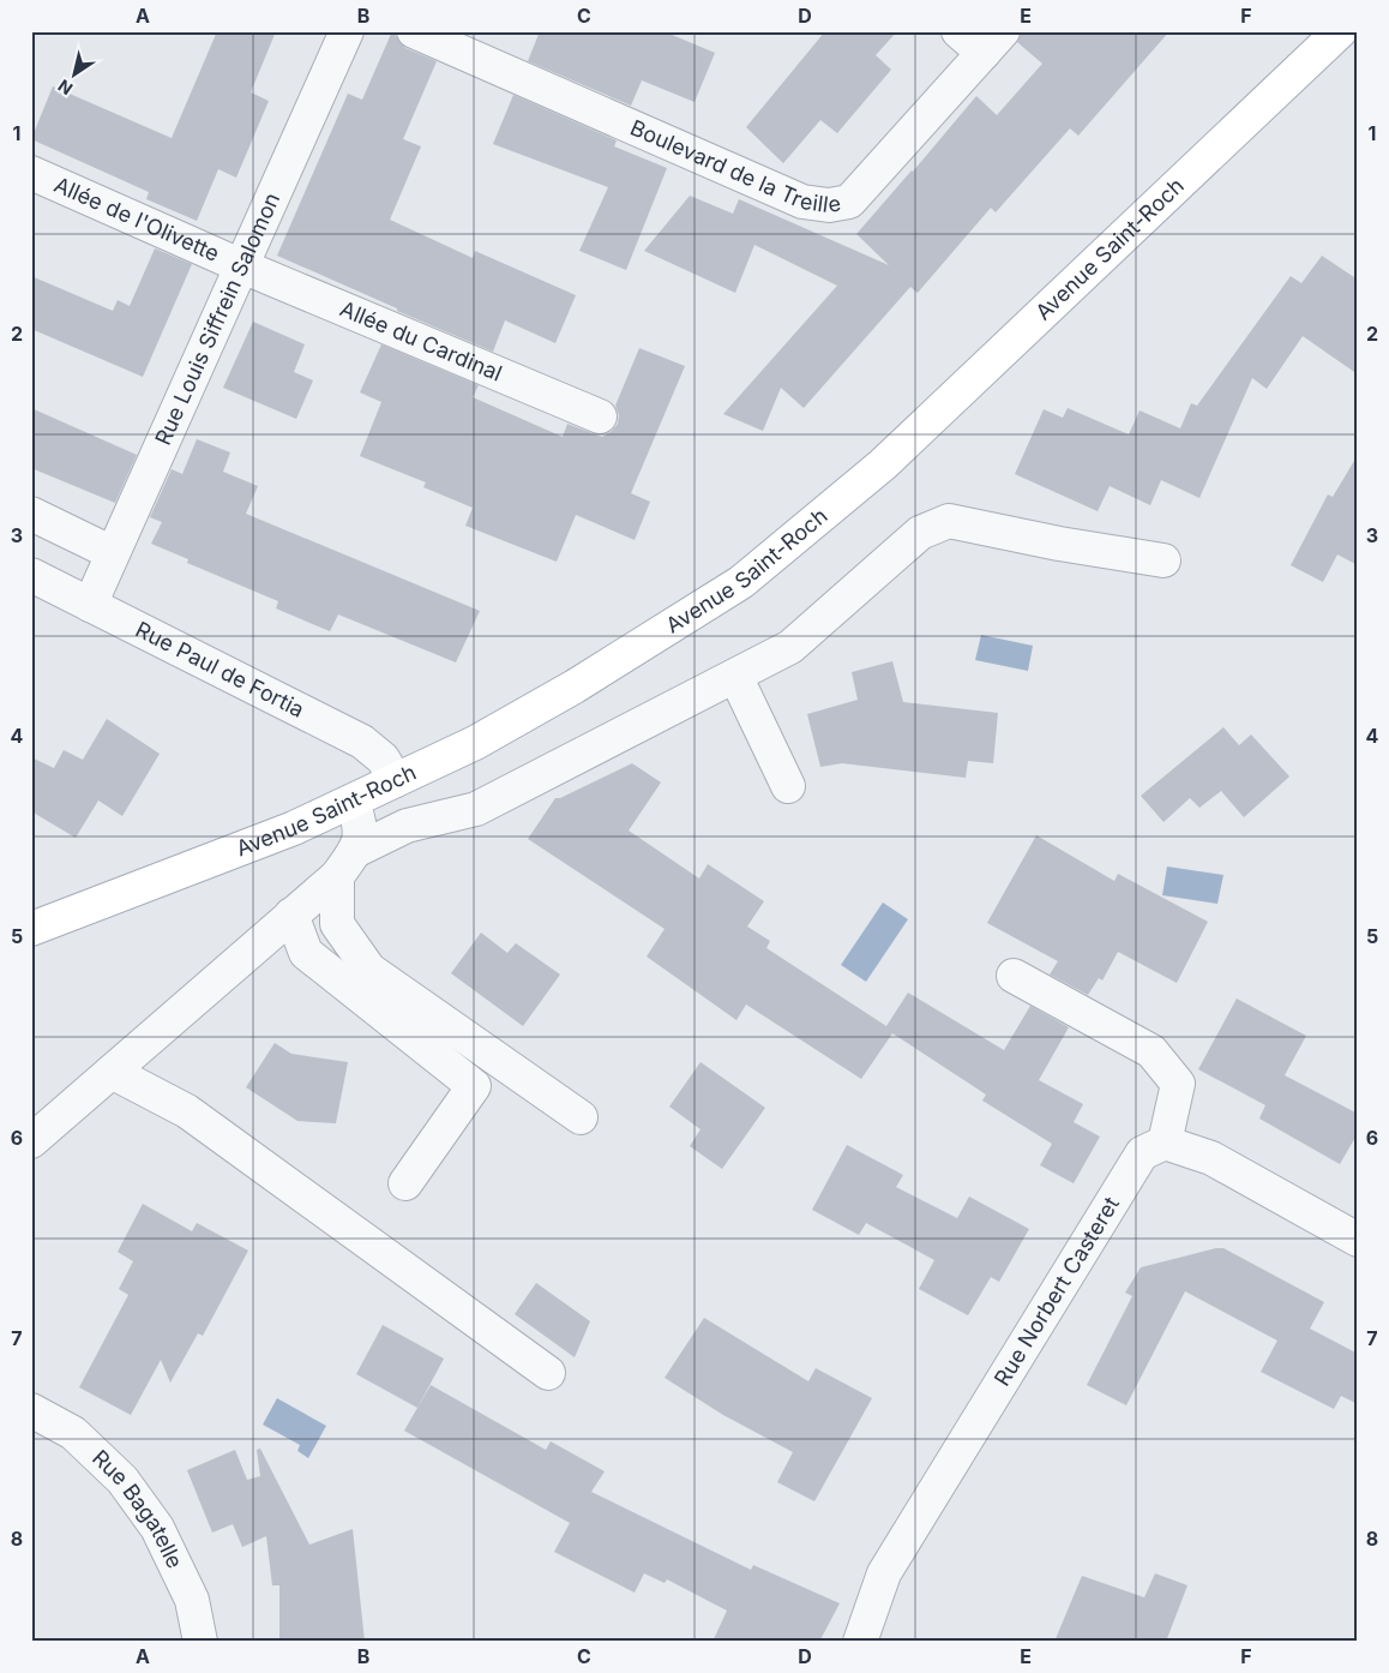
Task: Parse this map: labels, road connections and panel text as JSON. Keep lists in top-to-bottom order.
{
  "streets": {
    "main road": ["Avenue Saint-Roch"],
    "street": [
      "Boulevard de la Treille",
      "Allée de l'Olivette",
      "Rue Louis Siffrein Salomon",
      "Allée du Cardinal",
      "Rue Paul de Fortia",
      "Rue Norbert Casteret",
      "Rue Bagatelle"
    ]
  },
  "crossings": [
    ["Allée de l'Olivette", "Rue Louis Siffrein Salomon"],
    ["Allée de l'Olivette", "Allée du Cardinal"],
    ["Avenue Saint-Roch", "Rue Paul de Fortia"],
    ["Rue Louis Siffrein Salomon", "Allée du Cardinal"],
    ["Rue Louis Siffrein Salomon", "Rue Paul de Fortia"]
  ],
  "north": "bottom left",
  "grid": {
    "columns": [
      "A",
      "B",
      "C",
      "D",
      "E",
      "F"
    ],
    "rows": [
      "1",
      "2",
      "3",
      "4",
      "5",
      "6",
      "7",
      "8"
    ]
  }
}
